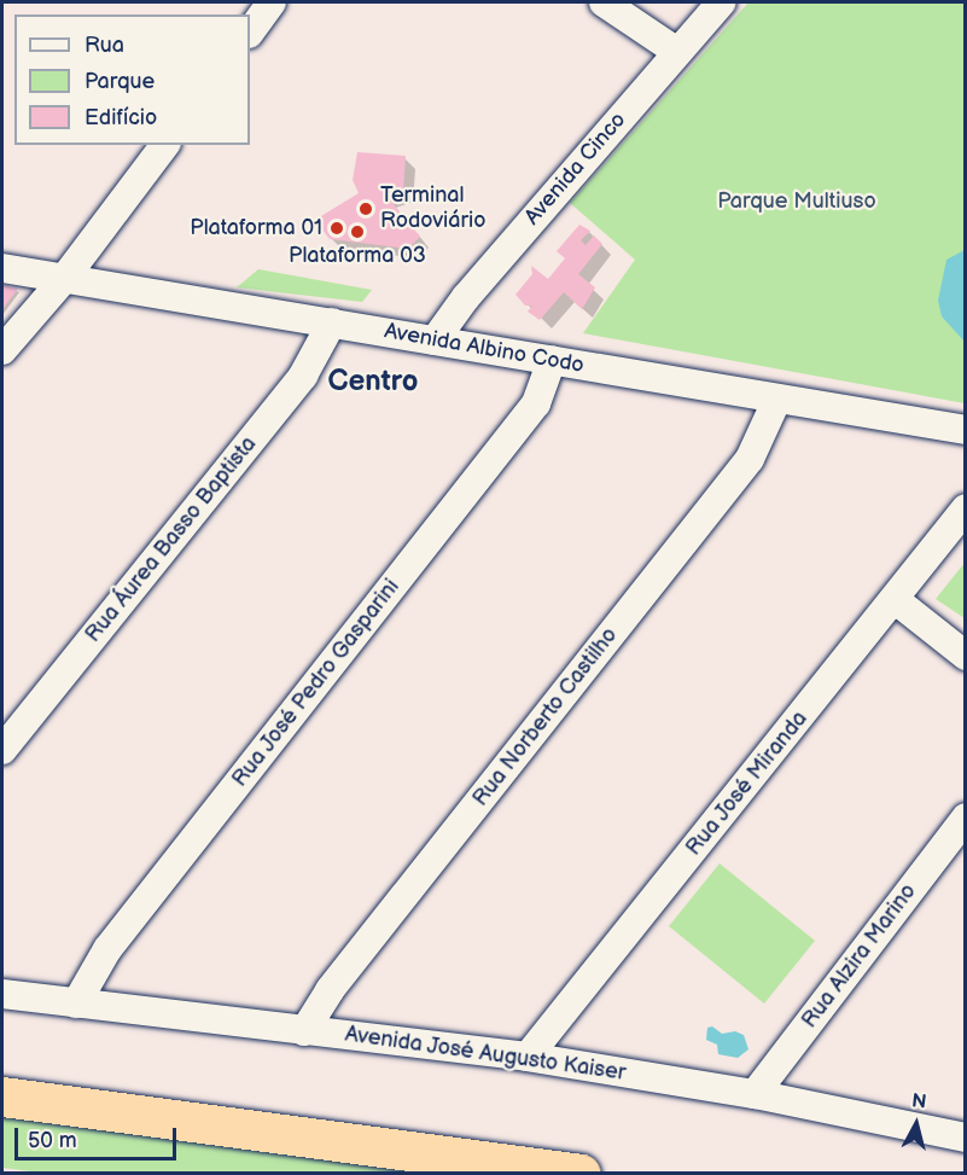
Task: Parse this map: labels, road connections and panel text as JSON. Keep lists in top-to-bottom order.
{
  "streets": {
    "street": [
      "Avenida Cinco",
      "Avenida Albino Codo",
      "Rua Áurea Basso Baptista",
      "Rua José Pedro Gasparini",
      "Rua Norberto Castilho",
      "Rua José Miranda",
      "Rua Alzira Marino",
      "Avenida José Augusto Kaiser"
    ]
  },
  "crossings": [
    ["Avenida Cinco", "Avenida Albino Codo"],
    ["Avenida Albino Codo", "Rua Áurea Basso Baptista"],
    ["Avenida Albino Codo", "Rua José Pedro Gasparini"],
    ["Avenida Albino Codo", "Rua Norberto Castilho"],
    ["Rua José Pedro Gasparini", "Avenida José Augusto Kaiser"],
    ["Rua Norberto Castilho", "Avenida José Augusto Kaiser"],
    ["Rua José Miranda", "Avenida José Augusto Kaiser"],
    ["Rua Alzira Marino", "Avenida José Augusto Kaiser"]
  ],
  "districts": ["Centro"],
  "parks": ["Parque Multiuso"],
  "places": ["Terminal Rodoviário", "Plataforma 01", "Plataforma 03"],
  "legend": ["Rua", "Parque", "Edifício"],
  "scale_bar": "50 m",
  "north": "top"
}
